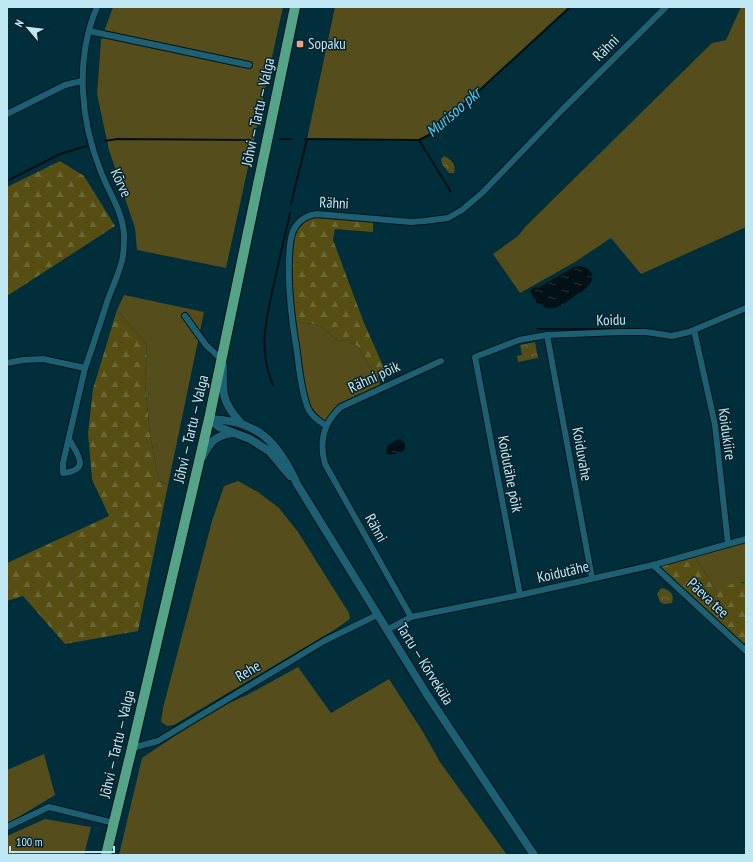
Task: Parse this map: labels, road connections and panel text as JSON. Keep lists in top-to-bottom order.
{
  "streets": {
    "highway": ["Jõhvi — Tartu — Valga"],
    "main road": ["Tartu — Kõrveküla"],
    "street": [
      "Rähni",
      "Kõrve",
      "Koidu",
      "Rähni põik",
      "Koidukiire",
      "Koiduvahe",
      "Koidutähe põik",
      "Koidutähe",
      "Päeva tee",
      "Rehe"
    ]
  },
  "crossings": [
    ["Rähni", "Rähni põik"],
    ["Rähni", "Koidutähe"],
    ["Jõhvi — Tartu — Valga", "Tartu — Kõrveküla"],
    ["Jõhvi — Tartu — Valga", "Rehe"],
    ["Koidu", "Koidukiire"],
    ["Koidu", "Koiduvahe"],
    ["Koidu", "Koidutähe põik"],
    ["Koidukiire", "Koidutähe"],
    ["Koiduvahe", "Koidutähe"],
    ["Koidutähe põik", "Koidutähe"],
    ["Koidutähe", "Päeva tee"],
    ["Koidutähe", "Tartu — Kõrveküla"],
    ["Tartu — Kõrveküla", "Rehe"]
  ],
  "water": ["Murisoo pkr"],
  "places": {
    "transit": ["Sopaku"]
  },
  "scale_bar": "100 m",
  "north": "top left"
}
